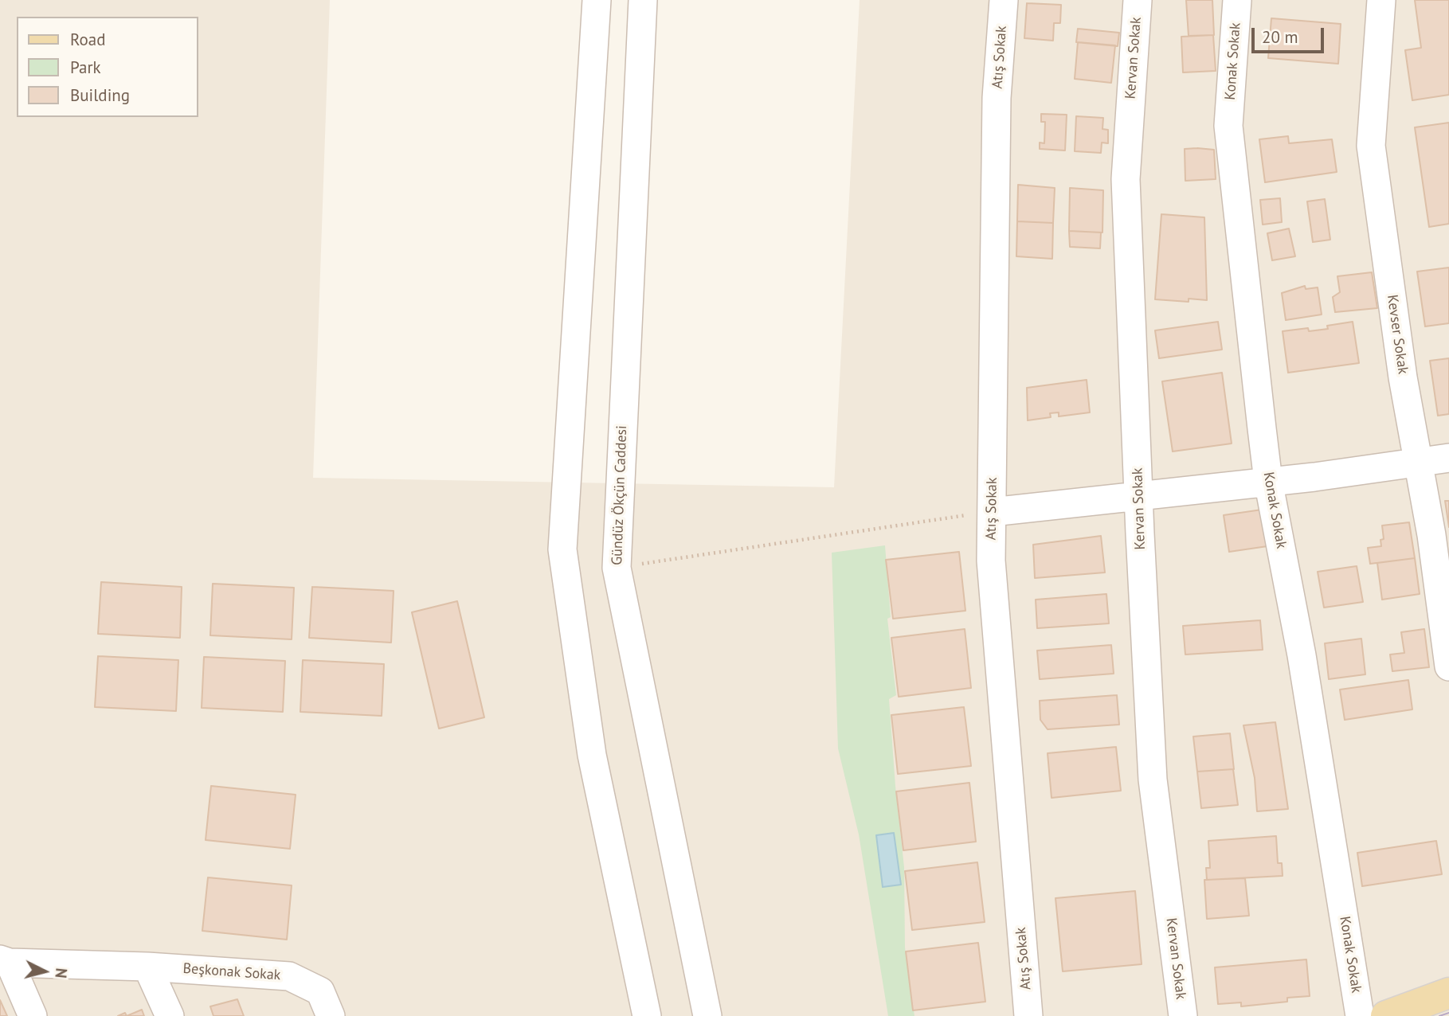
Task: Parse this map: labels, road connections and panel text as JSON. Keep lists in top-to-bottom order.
{
  "streets": {
    "street": [
      "Atış Sokak",
      "Kervan Sokak",
      "Konak Sokak",
      "Kevser Sokak",
      "Gündüz Ökçün Caddesi",
      "Beşkonak Sokak"
    ]
  },
  "legend": ["Road", "Park", "Building"],
  "scale_bar": "20 m",
  "north": "right"
}
